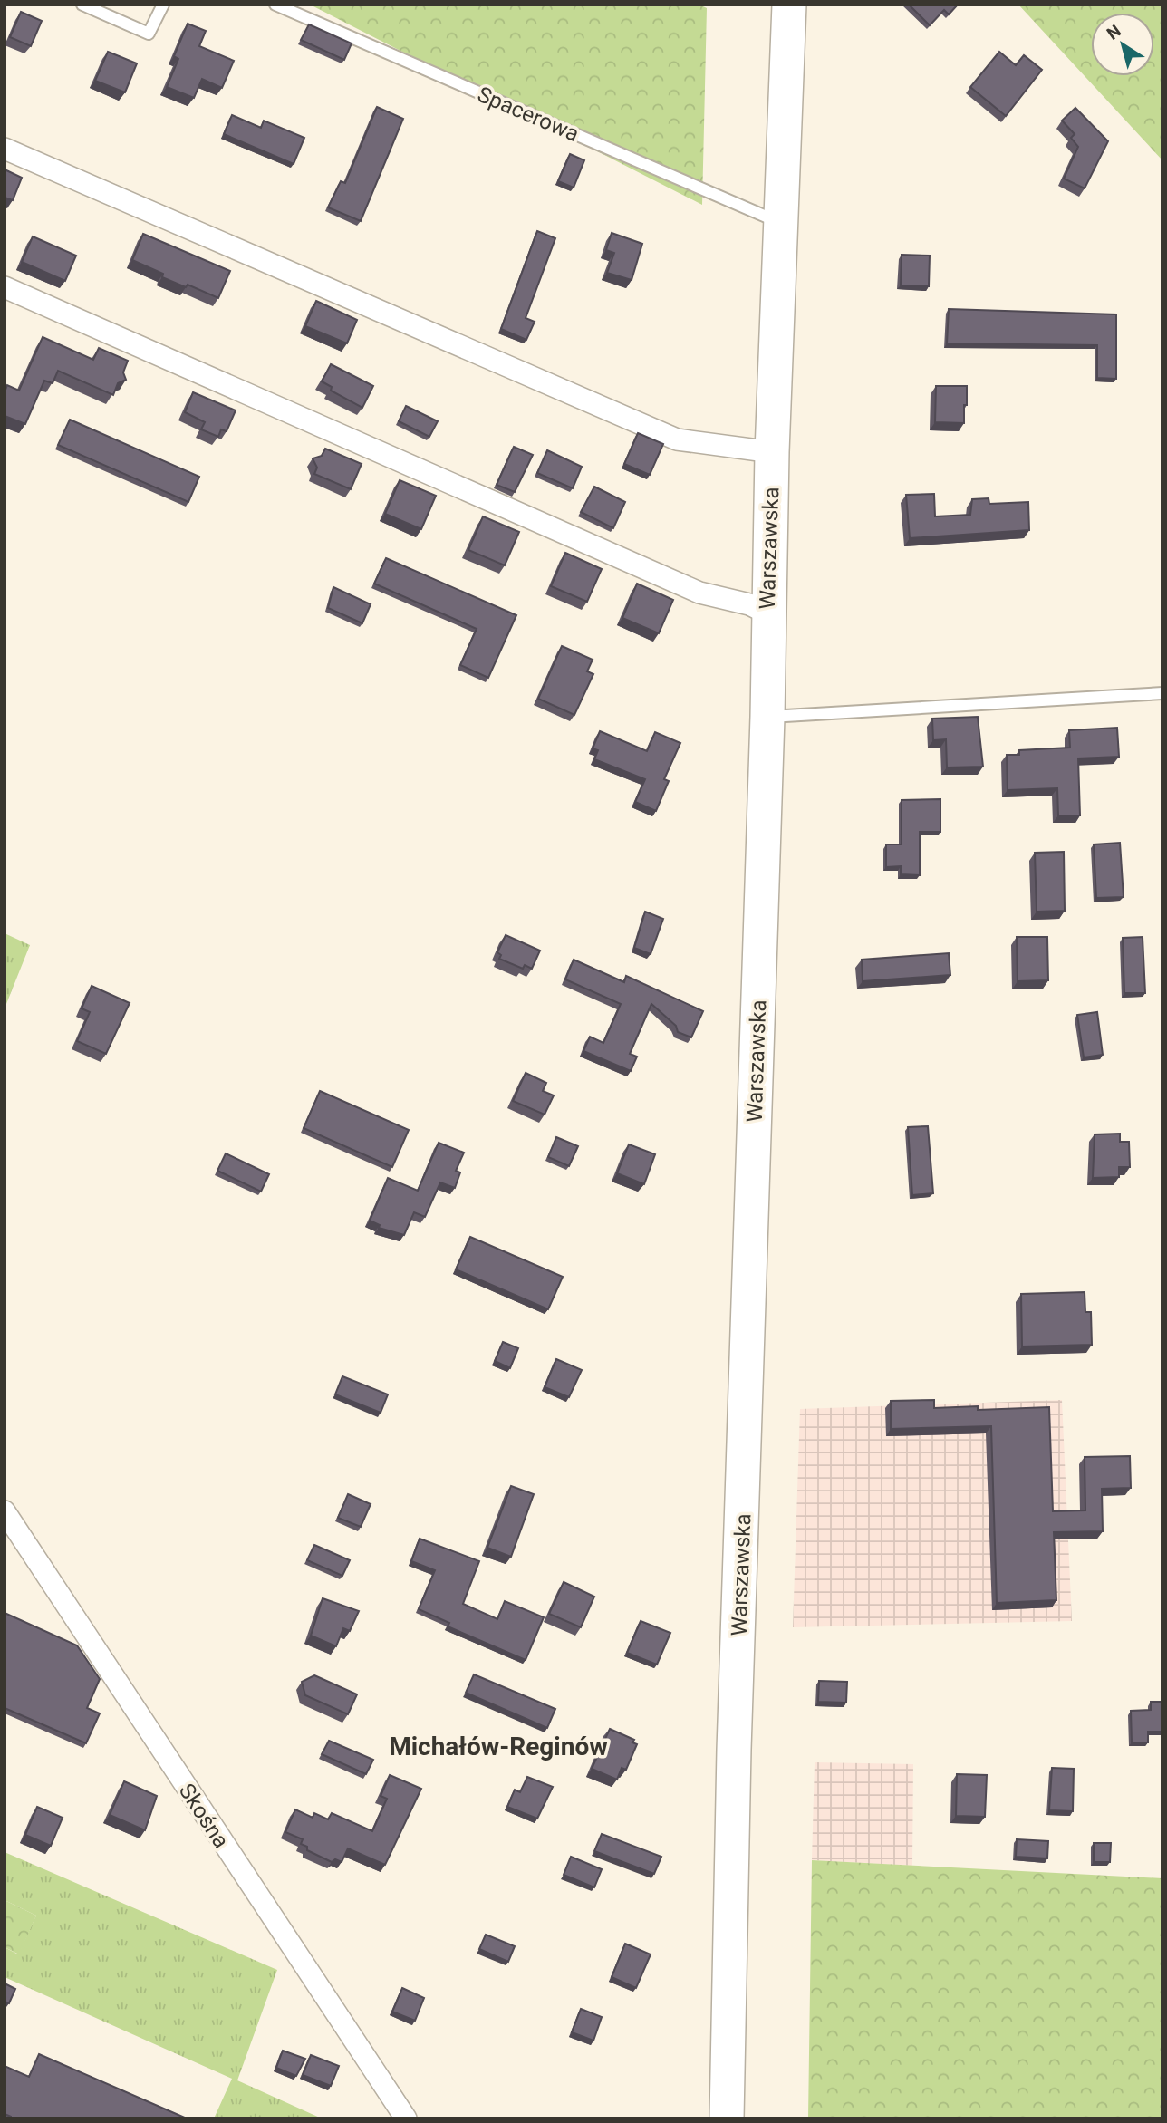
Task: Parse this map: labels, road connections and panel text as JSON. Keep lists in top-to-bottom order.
{
  "streets": {
    "main road": ["Warszawska"],
    "street": ["Skośna"],
    "lane": ["Spacerowa"]
  },
  "crossings": [
    ["Spacerowa", "Warszawska"]
  ],
  "districts": ["Michałów-Reginów"],
  "north": "top left"
}
